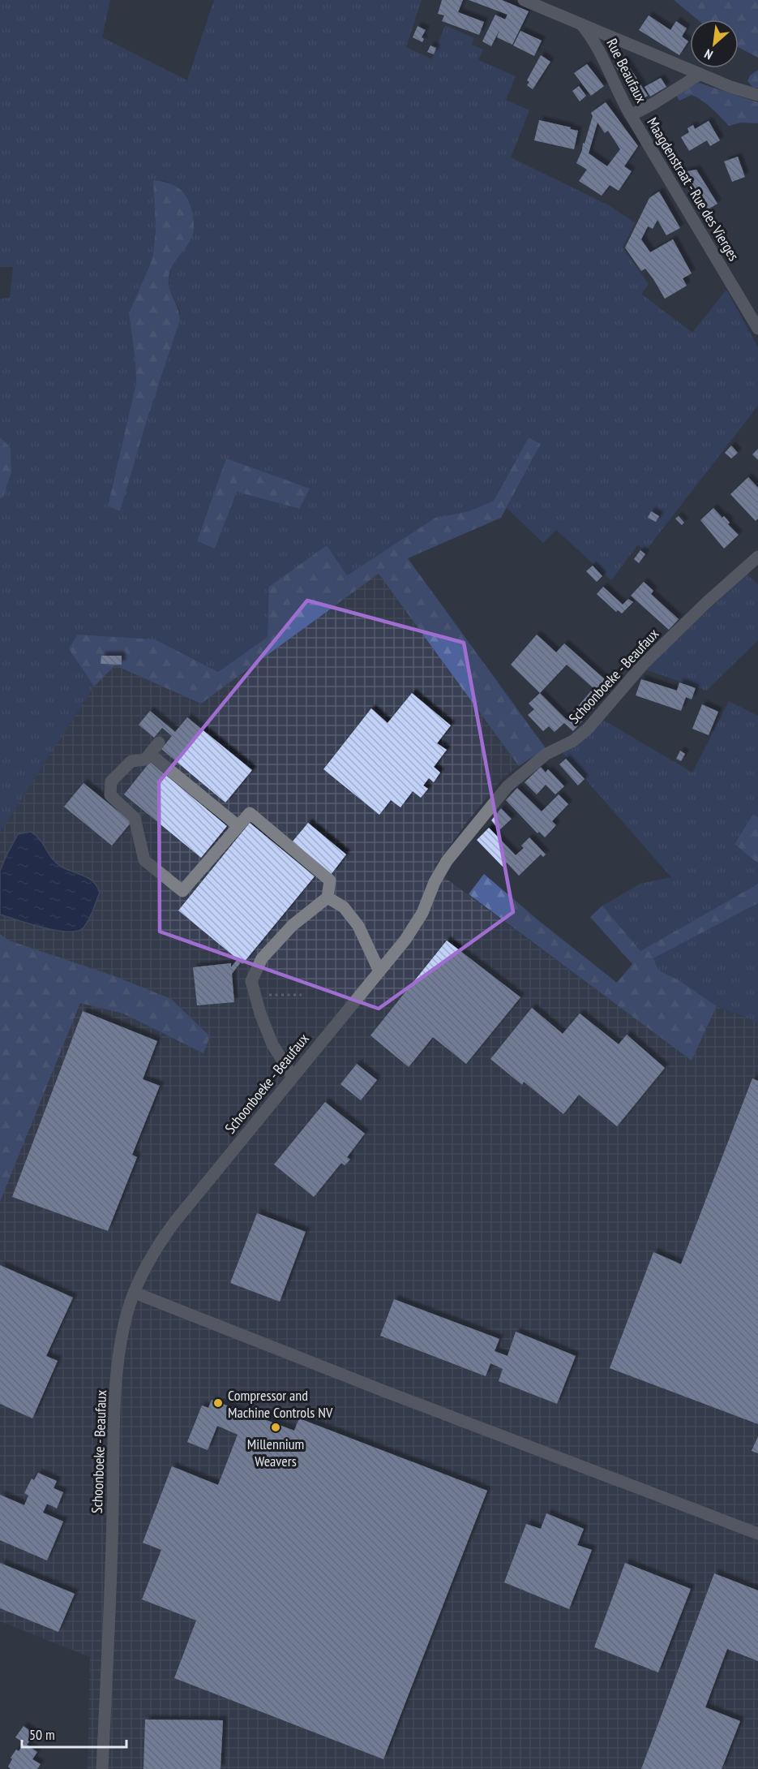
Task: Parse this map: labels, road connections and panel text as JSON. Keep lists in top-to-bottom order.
{
  "streets": {
    "street": ["Rue Beaufaux", "Maagdenstraat - Rue des Vierges", "Schoonboeke - Beaufaux"]
  },
  "crossings": [
    ["Rue Beaufaux", "Maagdenstraat - Rue des Vierges"]
  ],
  "places": ["Compressor and Machine Controls NV", "Millennium Weavers"],
  "scale_bar": "50 m",
  "north": "bottom left"
}
